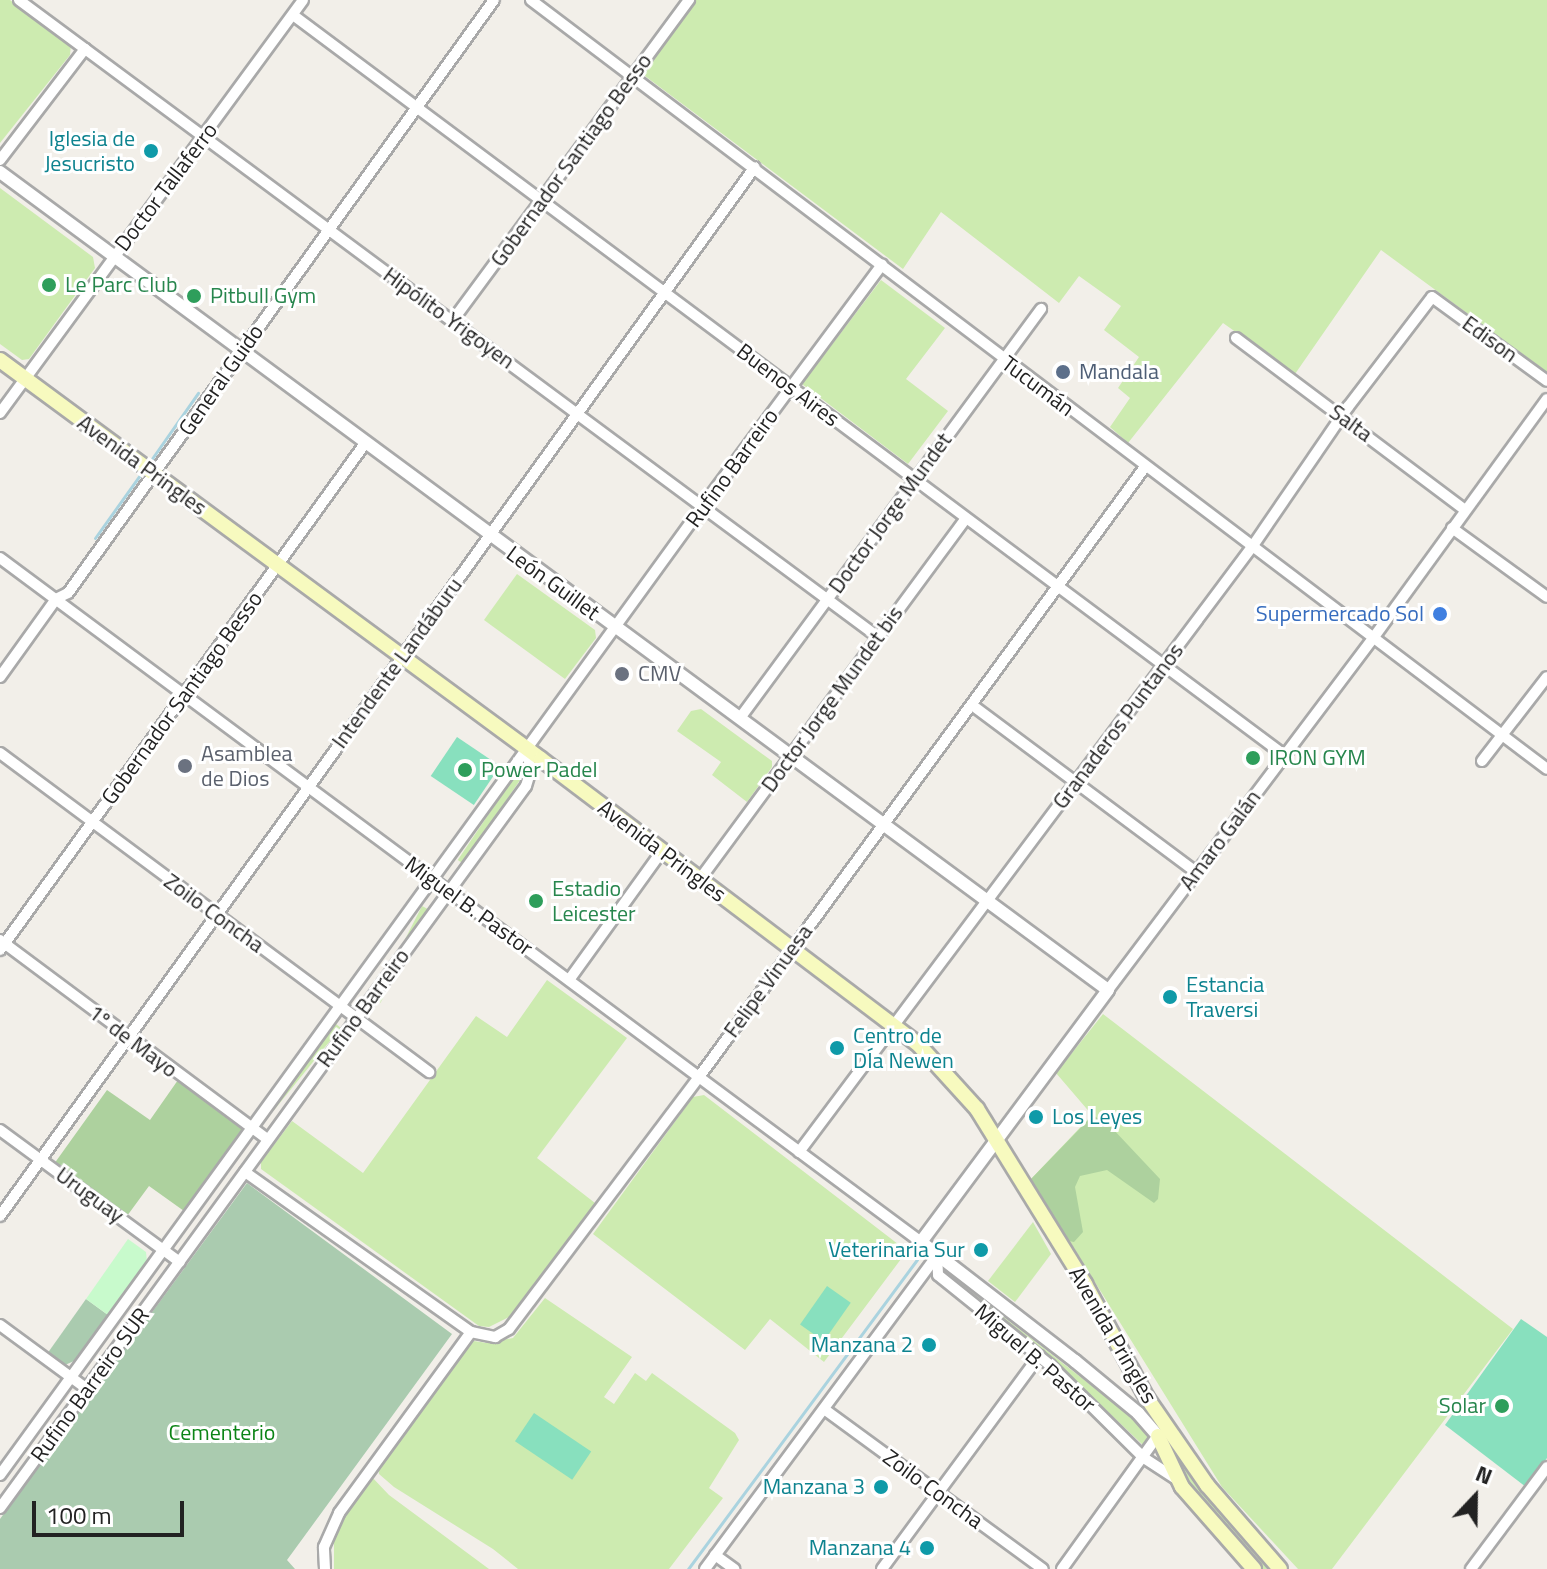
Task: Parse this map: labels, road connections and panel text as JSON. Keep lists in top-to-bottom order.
{
  "streets": {
    "main road": ["Avenida Pringles"],
    "street": [
      "Gobernador Santiago Besso",
      "Doctor Tallaferro",
      "Hipólito Yrigoyen",
      "Edison",
      "General Guido",
      "Buenos Aires",
      "Tucumán",
      "Salta",
      "Rufino Barreiro",
      "Doctor Jorge Mundet",
      "León Guillet",
      "Intendente Landáburu",
      "Doctor Jorge Mundet bis",
      "Granaderos Puntanos",
      "Amaro Galán",
      "Miguel B. Pastor",
      "Zoilo Concha",
      "Felipe Vinuesa",
      "1º de Mayo",
      "Uruguay",
      "Rufino Barreiro SUR"
    ]
  },
  "crossings": [
    ["Gobernador Santiago Besso", "Hipólito Yrigoyen"],
    ["Gobernador Santiago Besso", "Buenos Aires"],
    ["Gobernador Santiago Besso", "Tucumán"],
    ["Gobernador Santiago Besso", "Avenida Pringles"],
    ["Gobernador Santiago Besso", "León Guillet"],
    ["Gobernador Santiago Besso", "Miguel B. Pastor"],
    ["Gobernador Santiago Besso", "Zoilo Concha"],
    ["Gobernador Santiago Besso", "1º de Mayo"],
    ["Doctor Tallaferro", "Hipólito Yrigoyen"],
    ["Doctor Tallaferro", "Buenos Aires"],
    ["Doctor Tallaferro", "Avenida Pringles"],
    ["Doctor Tallaferro", "León Guillet"],
    ["Hipólito Yrigoyen", "General Guido"],
    ["Hipólito Yrigoyen", "Rufino Barreiro"],
    ["Hipólito Yrigoyen", "Doctor Jorge Mundet"],
    ["Hipólito Yrigoyen", "Intendente Landáburu"],
    ["Hipólito Yrigoyen", "Doctor Jorge Mundet bis"],
    ["Edison", "Granaderos Puntanos"],
    ["General Guido", "Buenos Aires"],
    ["General Guido", "Avenida Pringles"],
    ["General Guido", "León Guillet"],
    ["General Guido", "Miguel B. Pastor"],
    ["Buenos Aires", "Rufino Barreiro"],
    ["Buenos Aires", "Doctor Jorge Mundet"],
    ["Buenos Aires", "Intendente Landáburu"],
    ["Buenos Aires", "Doctor Jorge Mundet bis"],
    ["Buenos Aires", "Granaderos Puntanos"],
    ["Buenos Aires", "Amaro Galán"],
    ["Buenos Aires", "Felipe Vinuesa"],
    ["Tucumán", "Rufino Barreiro"],
    ["Tucumán", "Doctor Jorge Mundet"],
    ["Tucumán", "Intendente Landáburu"],
    ["Tucumán", "Granaderos Puntanos"],
    ["Tucumán", "Amaro Galán"],
    ["Tucumán", "Felipe Vinuesa"],
    ["Salta", "Granaderos Puntanos"],
    ["Salta", "Amaro Galán"],
    ["Avenida Pringles", "Rufino Barreiro"],
    ["Avenida Pringles", "Intendente Landáburu"],
    ["Avenida Pringles", "Doctor Jorge Mundet bis"],
    ["Avenida Pringles", "Granaderos Puntanos"],
    ["Avenida Pringles", "Amaro Galán"],
    ["Avenida Pringles", "Miguel B. Pastor"],
    ["Avenida Pringles", "Felipe Vinuesa"],
    ["Rufino Barreiro", "León Guillet"],
    ["Rufino Barreiro", "Miguel B. Pastor"],
    ["Rufino Barreiro", "Zoilo Concha"],
    ["Rufino Barreiro", "1º de Mayo"],
    ["Rufino Barreiro", "Uruguay"],
    ["Rufino Barreiro", "Rufino Barreiro SUR"],
    ["Doctor Jorge Mundet", "León Guillet"],
    ["León Guillet", "Intendente Landáburu"],
    ["León Guillet", "Doctor Jorge Mundet bis"],
    ["León Guillet", "Granaderos Puntanos"],
    ["León Guillet", "Amaro Galán"],
    ["León Guillet", "Felipe Vinuesa"],
    ["Intendente Landáburu", "Miguel B. Pastor"],
    ["Intendente Landáburu", "Zoilo Concha"],
    ["Intendente Landáburu", "1º de Mayo"],
    ["Intendente Landáburu", "Uruguay"],
    ["Granaderos Puntanos", "Miguel B. Pastor"],
    ["Amaro Galán", "Miguel B. Pastor"],
    ["Miguel B. Pastor", "Felipe Vinuesa"],
    ["Uruguay", "Rufino Barreiro SUR"]
  ],
  "parks": ["Cementerio"],
  "places": [
    "Iglesia de Jesucristo",
    "Le Parc Club",
    "Pitbull Gym",
    "Mandala",
    "Supermercado Sol",
    "CMV",
    "IRON GYM",
    "Asamblea de Dios",
    "Power Padel",
    "Estadio Leicester",
    "Estancia Traversi",
    "Centro de DÍa Newen",
    "Los Leyes",
    "Veterinaria Sur",
    "Manzana 2",
    "Solar",
    "Manzana 3",
    "Manzana 4"
  ],
  "scale_bar": "100 m",
  "north": "top"
}
